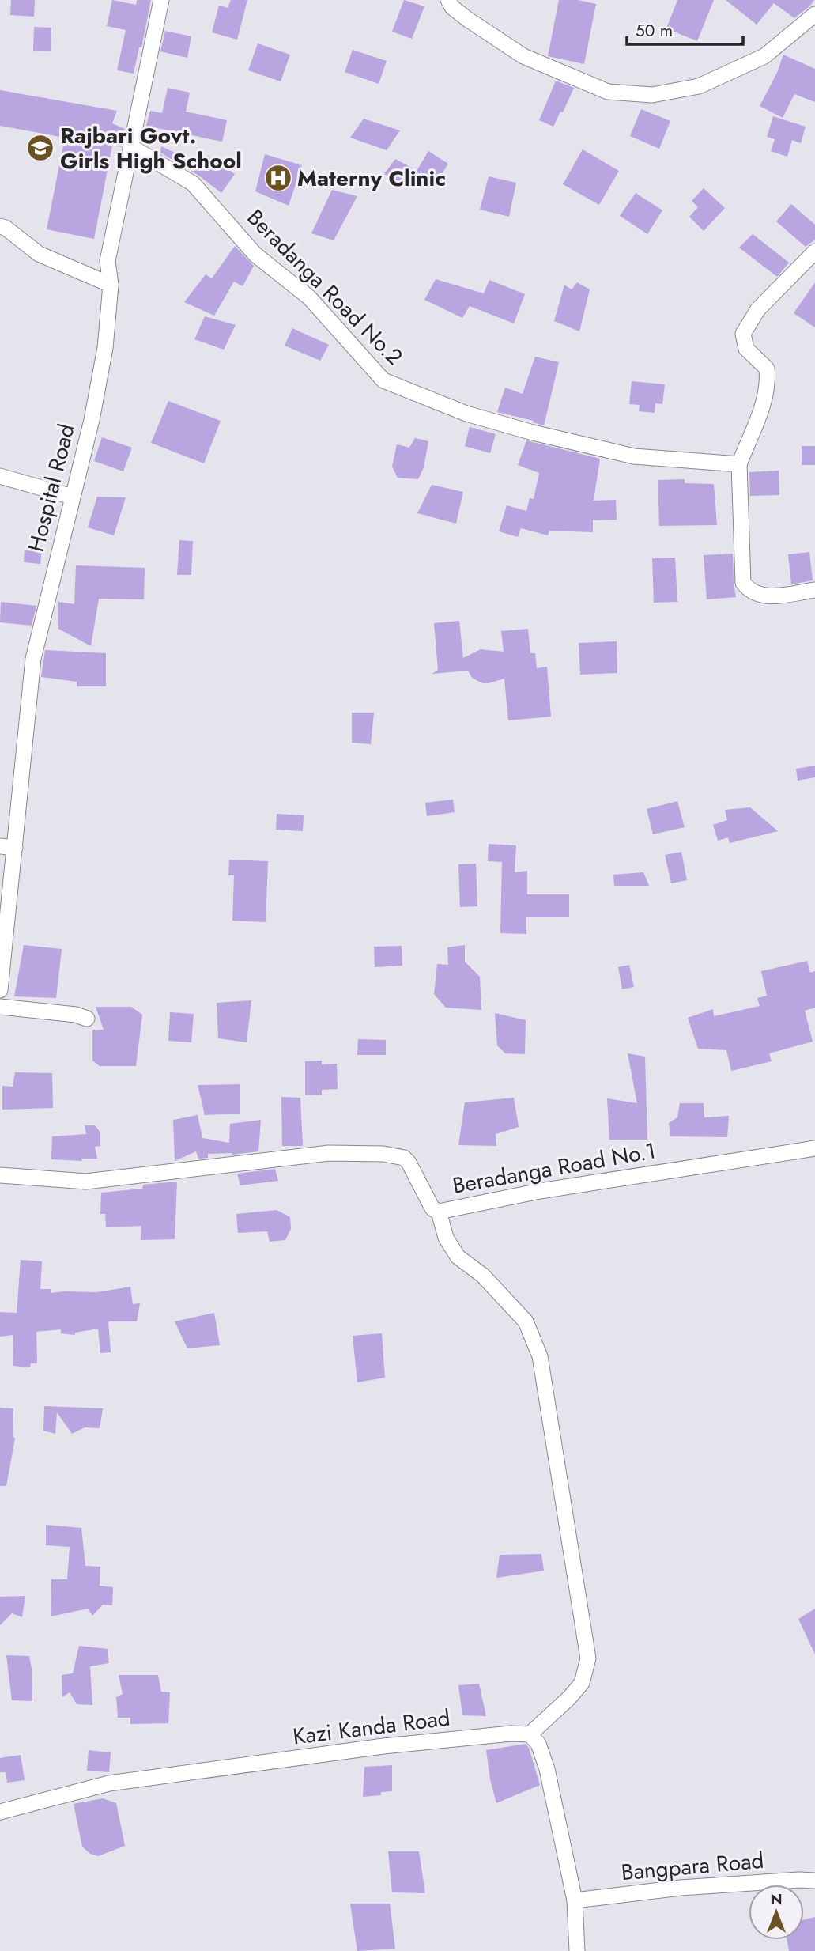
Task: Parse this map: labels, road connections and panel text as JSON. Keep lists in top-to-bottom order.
{
  "streets": {
    "street": [
      "Beradanga Road No.2",
      "Hospital Road",
      "Beradanga Road No.1",
      "Kazi Kanda Road",
      "Bangpara Road"
    ]
  },
  "crossings": [
    ["Beradanga Road No.2", "Hospital Road"]
  ],
  "places": {
    "school or university": ["Rajbari Govt. Girls High School"],
    "hospital": ["Materny Clinic"]
  },
  "scale_bar": "50 m",
  "north": "top"
}
